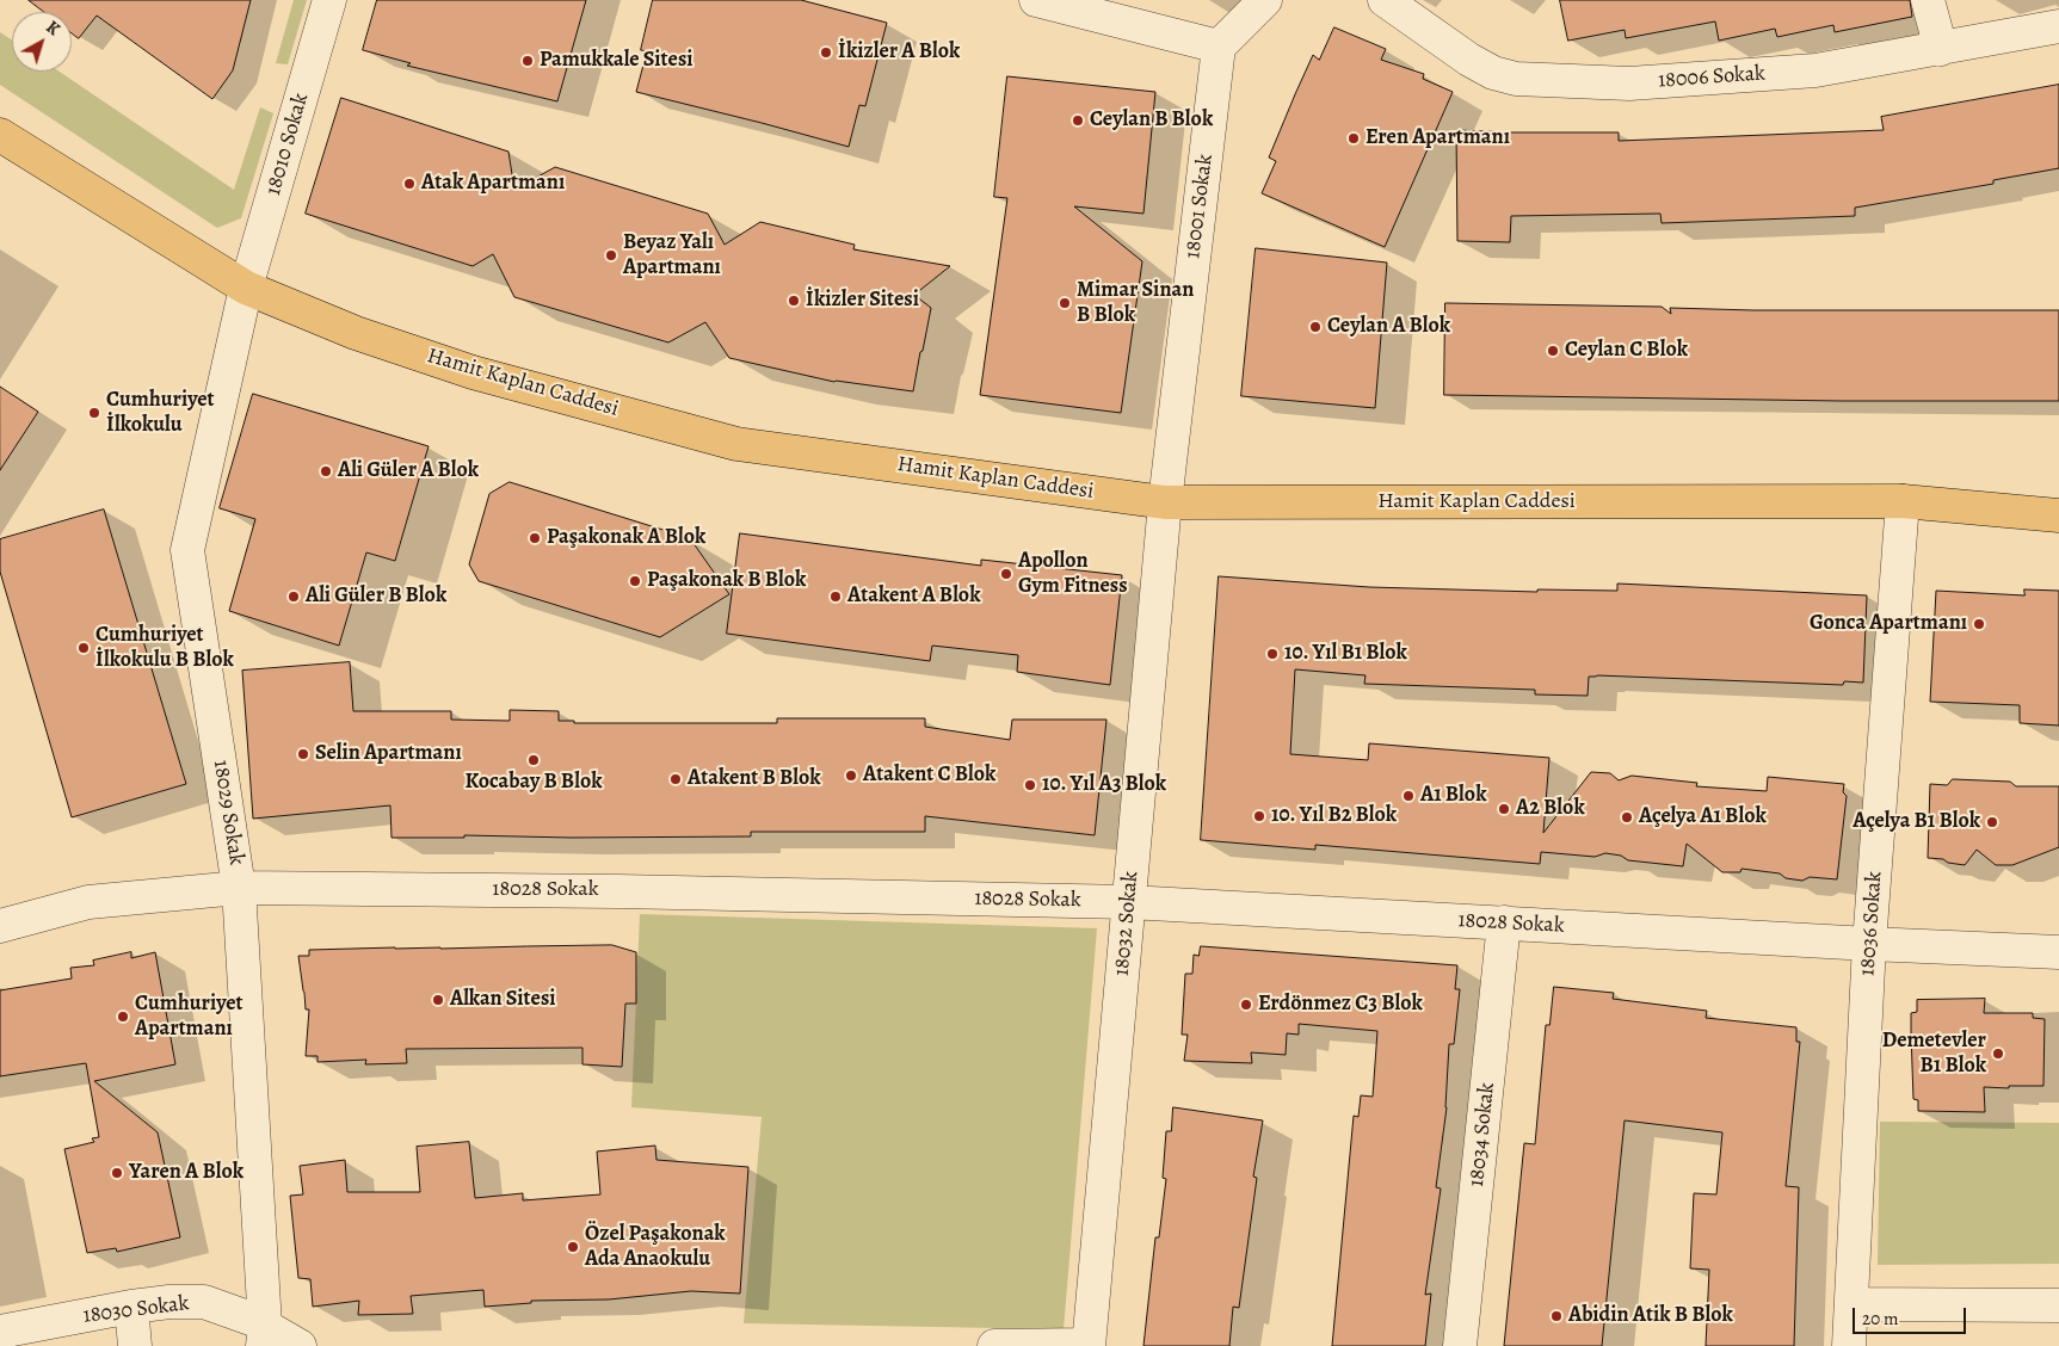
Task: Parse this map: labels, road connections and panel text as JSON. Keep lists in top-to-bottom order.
{
  "streets": {
    "main road": ["Hamit Kaplan Caddesi"],
    "street": [
      "18006 Sokak",
      "18010 Sokak",
      "18001 Sokak",
      "18029 Sokak",
      "18028 Sokak",
      "18032 Sokak",
      "18036 Sokak",
      "18034 Sokak",
      "18030 Sokak"
    ]
  },
  "crossings": [
    ["18010 Sokak", "Hamit Kaplan Caddesi"],
    ["18010 Sokak", "18029 Sokak"],
    ["18001 Sokak", "Hamit Kaplan Caddesi"],
    ["18001 Sokak", "18032 Sokak"],
    ["Hamit Kaplan Caddesi", "18029 Sokak"],
    ["Hamit Kaplan Caddesi", "18032 Sokak"],
    ["Hamit Kaplan Caddesi", "18036 Sokak"],
    ["18029 Sokak", "18028 Sokak"],
    ["18029 Sokak", "18030 Sokak"],
    ["18028 Sokak", "18032 Sokak"],
    ["18028 Sokak", "18036 Sokak"],
    ["18028 Sokak", "18034 Sokak"]
  ],
  "places": [
    "İkizler A Blok",
    "Pamukkale Sitesi",
    "Ceylan B Blok",
    "Eren Apartmanı",
    "Atak Apartmanı",
    "Beyaz Yalı Apartmanı",
    "İkizler Sitesi",
    "Mimar Sinan B Blok",
    "Ceylan A Blok",
    "Ceylan C Blok",
    "Cumhuriyet İlkokulu",
    "Ali Güler A Blok",
    "Paşakonak A Blok",
    "Apollon Gym Fitness",
    "Paşakonak B Blok",
    "Ali Güler B Blok",
    "Atakent A Blok",
    "Gonca Apartmanı",
    "Cumhuriyet İlkokulu B Blok",
    "10. Yıl B1 Blok",
    "Selin Apartmanı",
    "Kocabay B Blok",
    "Atakent C Blok",
    "Atakent B Blok",
    "10. Yıl A3 Blok",
    "A1 Blok",
    "A2 Blok",
    "10. Yıl B2 Blok",
    "Açelya A1 Blok",
    "Açelya B1 Blok",
    "Alkan Sitesi",
    "Erdönmez C3 Blok",
    "Cumhuriyet Apartmanı",
    "Demetevler B1 Blok",
    "Yaren A Blok",
    "Özel Paşakonak Ada Anaokulu",
    "Abidin Atik B Blok"
  ],
  "scale_bar": "20 m",
  "north": "top right"
}
